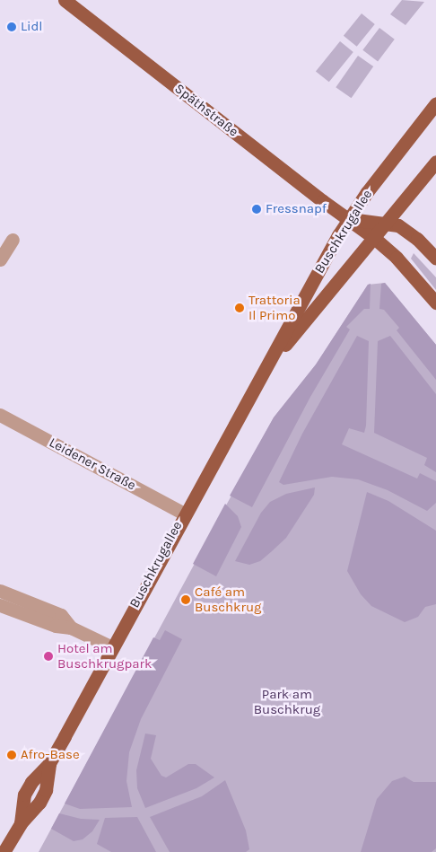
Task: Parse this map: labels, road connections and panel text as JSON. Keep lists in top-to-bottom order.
{
  "streets": {
    "main road": ["Späthstraße", "Buschkrugallee"],
    "street": ["Leidener Straße"]
  },
  "crossings": [
    ["Späthstraße", "Buschkrugallee"],
    ["Buschkrugallee", "Leidener Straße"]
  ],
  "parks": ["Park am Buschkrug"],
  "places": [
    "Lidl",
    "Fressnapf",
    "Trattoria Il Primo",
    "Café am Buschkrug",
    "Hotel am Buschkrugpark",
    "Afro-Base"
  ]
}
